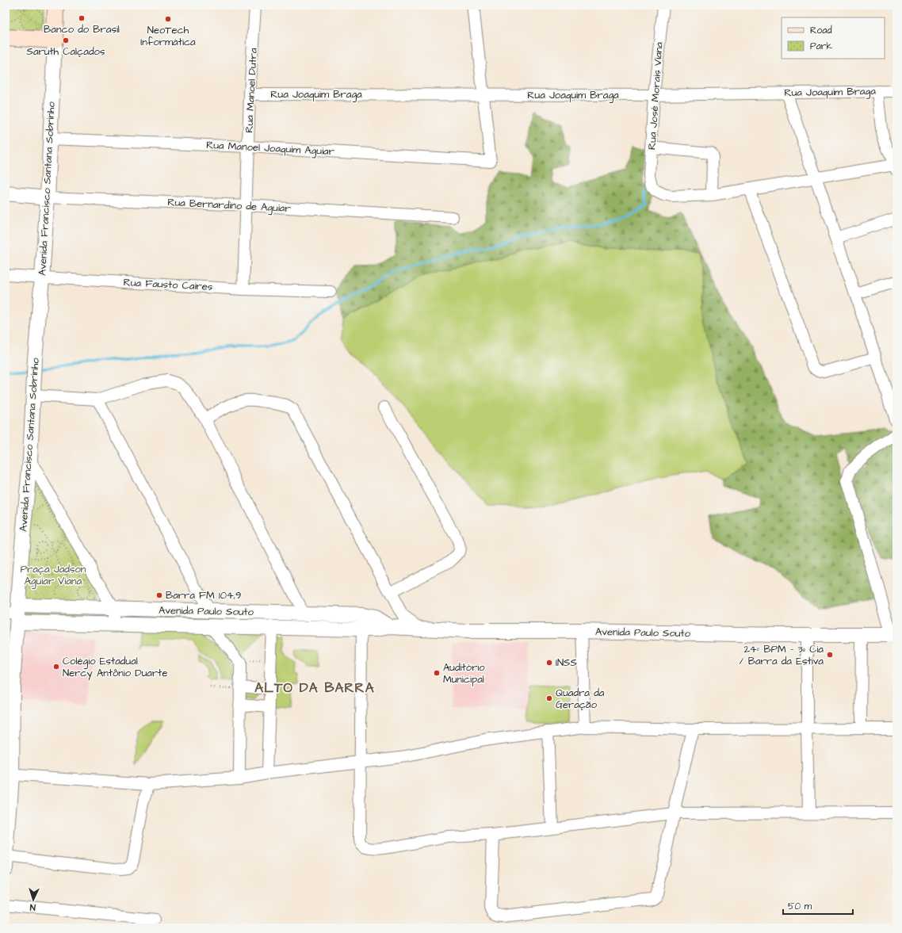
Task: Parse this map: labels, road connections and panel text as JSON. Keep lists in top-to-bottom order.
{
  "streets": {
    "street": [
      "Rua Manoel Dutra",
      "Rua Joaquim Braga",
      "Rua José Morais Viana",
      "Rua Manoel Joaquim Aguiar",
      "Avenida Francisco Santana Sobrinho",
      "Rua Bernardino de Aguiar",
      "Rua Fausto Caires",
      "Avenida Paulo Souto"
    ]
  },
  "crossings": [
    ["Rua Manoel Dutra", "Rua Joaquim Braga"],
    ["Rua Manoel Dutra", "Rua Manoel Joaquim Aguiar"],
    ["Rua Manoel Dutra", "Rua Bernardino de Aguiar"],
    ["Rua Manoel Dutra", "Rua Fausto Caires"],
    ["Rua Joaquim Braga", "Rua José Morais Viana"],
    ["Rua Joaquim Braga", "Rua Manoel Joaquim Aguiar"],
    ["Rua Manoel Joaquim Aguiar", "Avenida Francisco Santana Sobrinho"],
    ["Avenida Francisco Santana Sobrinho", "Rua Bernardino de Aguiar"],
    ["Avenida Francisco Santana Sobrinho", "Rua Fausto Caires"],
    ["Avenida Francisco Santana Sobrinho", "Avenida Paulo Souto"]
  ],
  "districts": ["ALTO DA BARRA"],
  "parks": ["Praça Jadson Aguiar Viana"],
  "places": [
    "Banco do Brasil",
    "NeoTech Informática",
    "Saruth Calçados",
    "Barra FM 104,9",
    "24º BPM - 3ª Cia / Barra da Estiva",
    "INSS",
    "Colégio Estadual Nercy Antônio Duarte",
    "Auditório Municipal",
    "Quadra da Geração"
  ],
  "legend": ["Road", "Park"],
  "scale_bar": "50 m",
  "north": "bottom"
}
